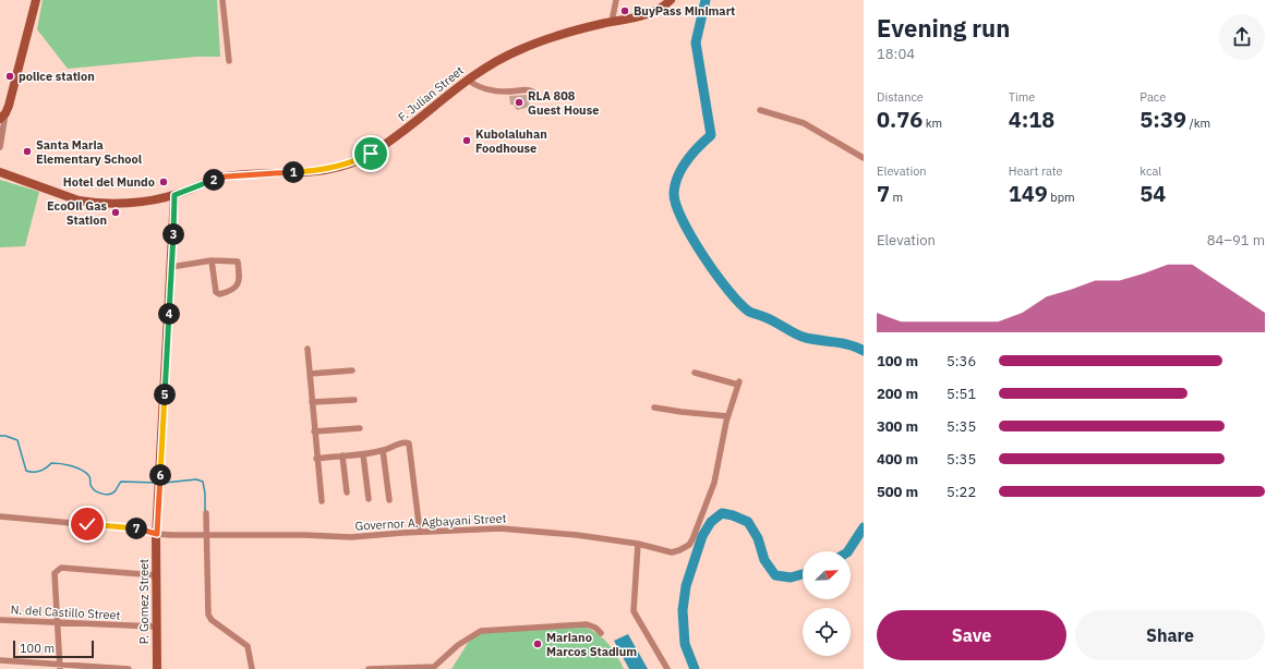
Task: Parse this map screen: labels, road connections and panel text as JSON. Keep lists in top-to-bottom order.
{
  "streets": {
    "street": [
      "F. Julian Street",
      "Governor A. Agbayani Street",
      "P. Gomez Street",
      "N. del Castillo Street"
    ]
  },
  "crossings": [
    ["F. Julian Street", "P. Gomez Street"],
    ["Governor A. Agbayani Street", "P. Gomez Street"],
    ["P. Gomez Street", "N. del Castillo Street"]
  ],
  "places": [
    "BuyPass Minimart",
    "police station",
    "RLA 808 Guest House",
    "Kubolaluhan Foodhouse",
    "Santa Maria Elementary School",
    "Hotel del Mundo",
    "EcoOil Gas Station",
    "Mariano Marcos Stadium"
  ],
  "scale_bar": "100 m",
  "north": "top right",
  "page": {
    "heading": ["Evening run", "18:04"],
    "stats": [
      ["Distance", "0.76 km"],
      ["Time", "4:18"],
      ["Pace", "5:39 /km"],
      ["Elevation", "7 m"],
      ["Heart rate", "149 bpm"],
      ["kcal", "54"]
    ],
    "pins": [
      "1",
      "2",
      "3",
      "4",
      "5",
      "6",
      "7"
    ],
    "chart": ["Elevation", "84–91 m"],
    "list": [
      {
        "name": "100 m",
        "note": "5:36"
      },
      {
        "name": "200 m",
        "note": "5:51"
      },
      {
        "name": "300 m",
        "note": "5:35"
      },
      {
        "name": "400 m",
        "note": "5:35"
      },
      {
        "name": "500 m",
        "note": "5:22"
      }
    ],
    "buttons": ["Save", "Share"],
    "scale": "100 m"
  }
}
